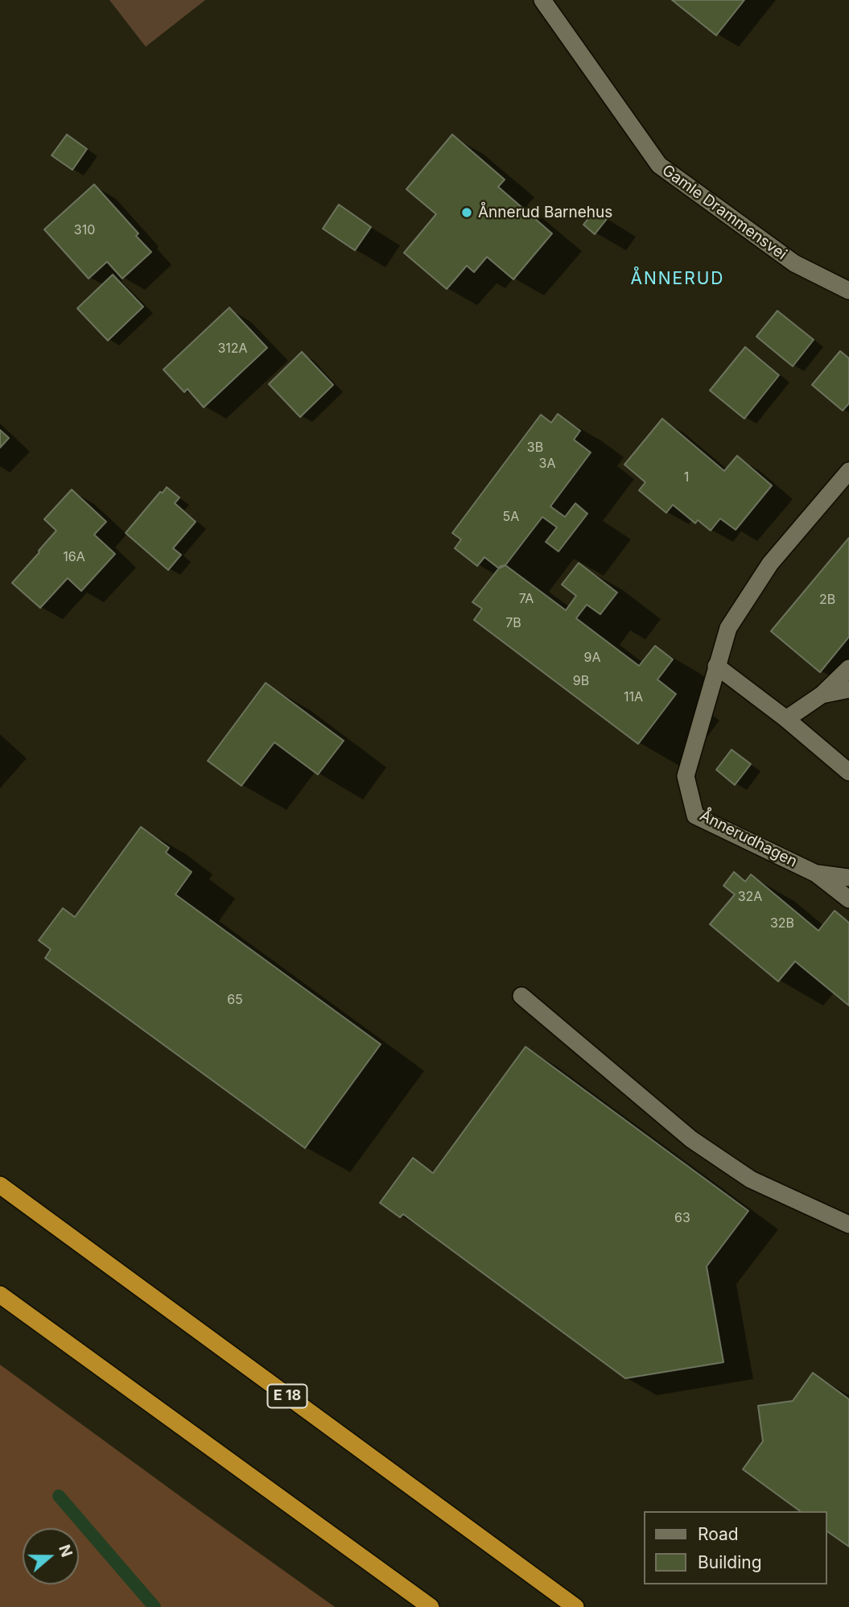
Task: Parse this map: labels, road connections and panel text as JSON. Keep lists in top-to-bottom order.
{
  "streets": {
    "highway": ["E 18"],
    "street": ["Gamle Drammensvei", "Ånnerudhagen"]
  },
  "districts": ["ÅNNERUD"],
  "places": ["Ånnerud Barnehus"],
  "house_numbers": [
    "310",
    "312A",
    "3B",
    "3A",
    "1",
    "5A",
    "16A",
    "7A",
    "2B",
    "7B",
    "9A",
    "9B",
    "11A",
    "32A",
    "32B",
    "65",
    "63"
  ],
  "legend": ["Road", "Building"],
  "north": "right"
}
